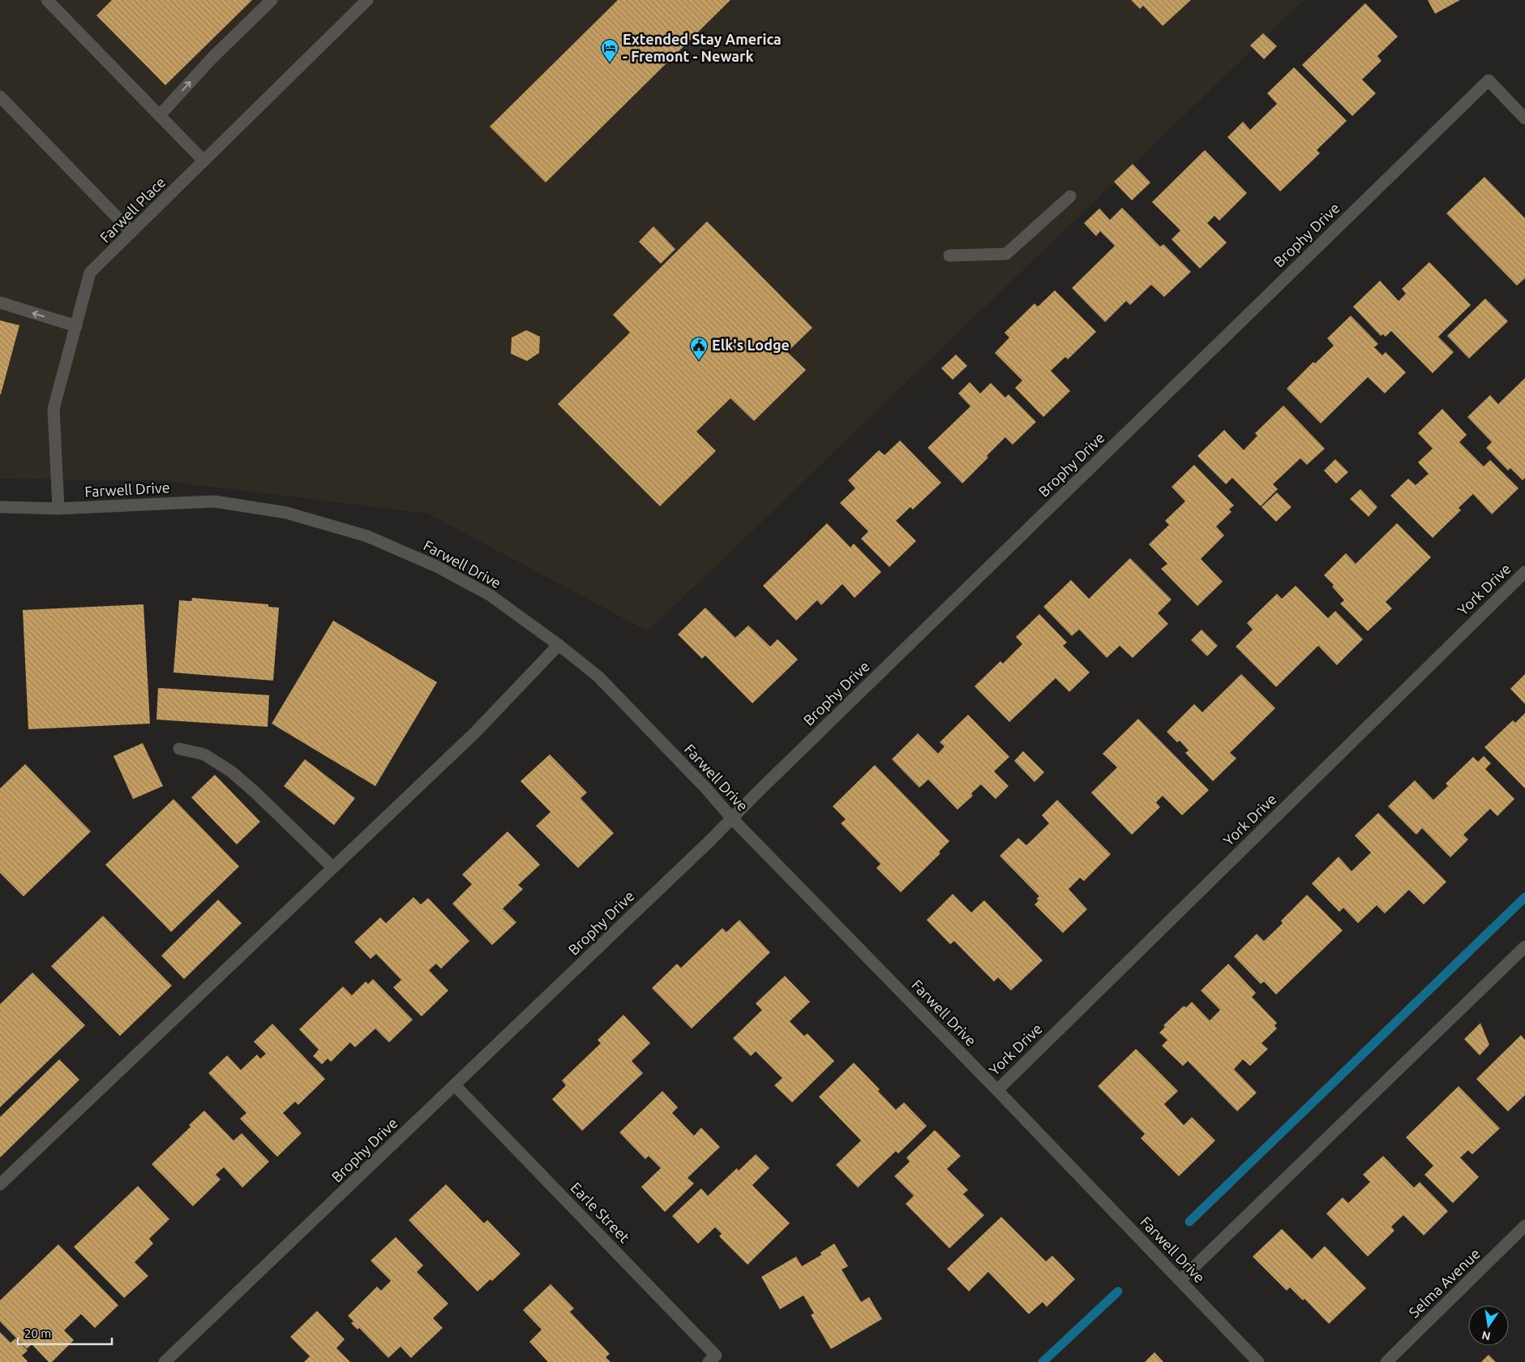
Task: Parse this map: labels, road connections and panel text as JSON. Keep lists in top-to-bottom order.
{
  "streets": {
    "street": [
      "Farwell Place",
      "Brophy Drive",
      "Farwell Drive",
      "York Drive",
      "Earle Street",
      "Selma Avenue"
    ]
  },
  "crossings": [
    ["Farwell Place", "Farwell Drive"],
    ["Brophy Drive", "Farwell Drive"],
    ["Brophy Drive", "Earle Street"],
    ["Farwell Drive", "York Drive"]
  ],
  "places": {
    "hotel": ["Extended Stay America - Fremont - Newark"],
    "public building": ["Elk's Lodge"]
  },
  "scale_bar": "20 m",
  "north": "bottom"
}
